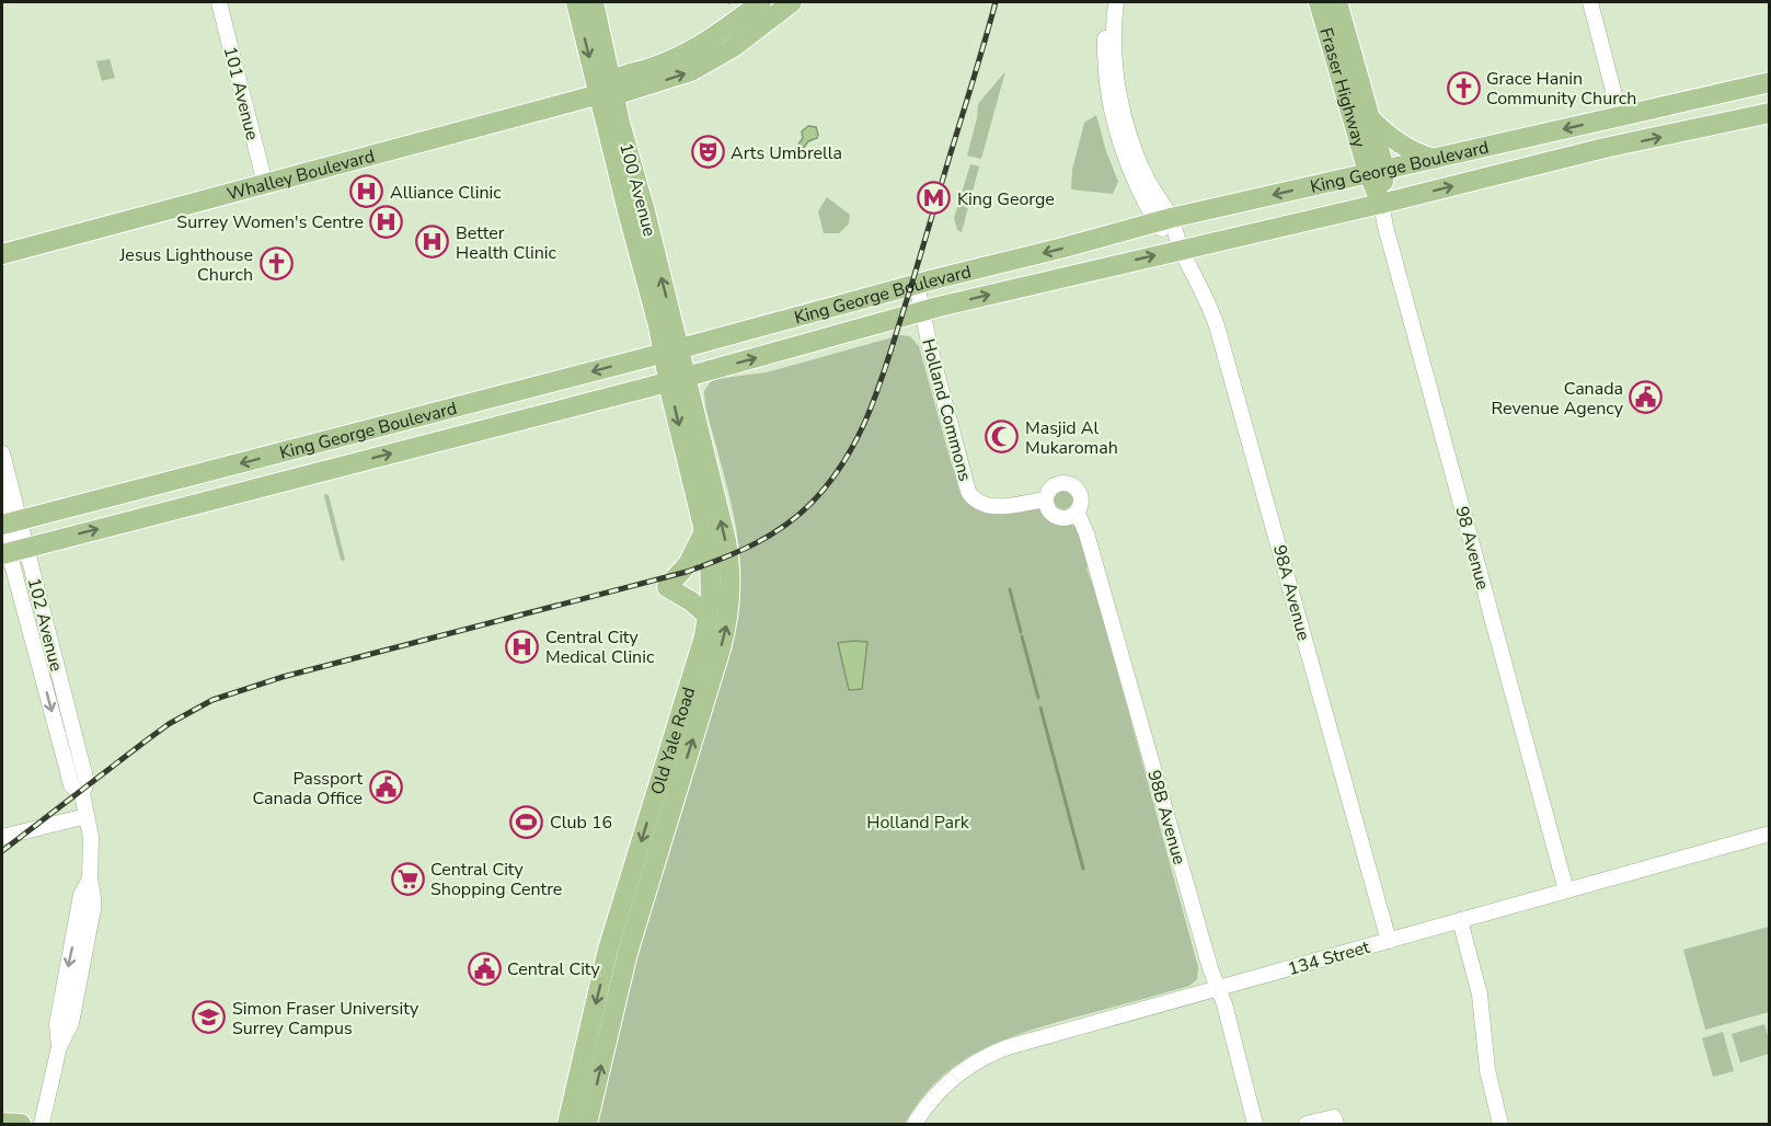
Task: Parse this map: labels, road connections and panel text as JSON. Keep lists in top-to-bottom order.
{
  "streets": {
    "main road": [
      "Fraser Highway",
      "King George Boulevard",
      "Whalley Boulevard",
      "100 Avenue",
      "Old Yale Road"
    ],
    "street": [
      "101 Avenue",
      "Holland Commons",
      "98 Avenue",
      "98A Avenue",
      "102 Avenue",
      "98B Avenue",
      "134 Street"
    ]
  },
  "crossings": [
    ["Fraser Highway", "King George Boulevard"],
    ["101 Avenue", "Whalley Boulevard"],
    ["King George Boulevard", "100 Avenue"],
    ["King George Boulevard", "Holland Commons"],
    ["King George Boulevard", "98 Avenue"],
    ["King George Boulevard", "98A Avenue"],
    ["King George Boulevard", "102 Avenue"],
    ["King George Boulevard", "Old Yale Road"],
    ["Whalley Boulevard", "100 Avenue"],
    ["100 Avenue", "Old Yale Road"],
    ["Holland Commons", "98B Avenue"],
    ["98 Avenue", "134 Street"],
    ["98A Avenue", "134 Street"],
    ["98B Avenue", "134 Street"]
  ],
  "parks": ["Holland Park"],
  "places": {
    "church": ["Grace Hanin Community Church", "Jesus Lighthouse Church"],
    "theatre": ["Arts Umbrella"],
    "hospital": [
      "Alliance Clinic",
      "Surrey Women's Centre",
      "Better Health Clinic",
      "Central City Medical Clinic"
    ],
    "metro station": ["King George"],
    "public building": ["Canada Revenue Agency", "Passport Canada Office", "Central City"],
    "mosque": ["Masjid Al Mukaromah"],
    "sports": ["Club 16"],
    "supermarket": ["Central City Shopping Centre"],
    "school or university": ["Simon Fraser University Surrey Campus"]
  }
}
